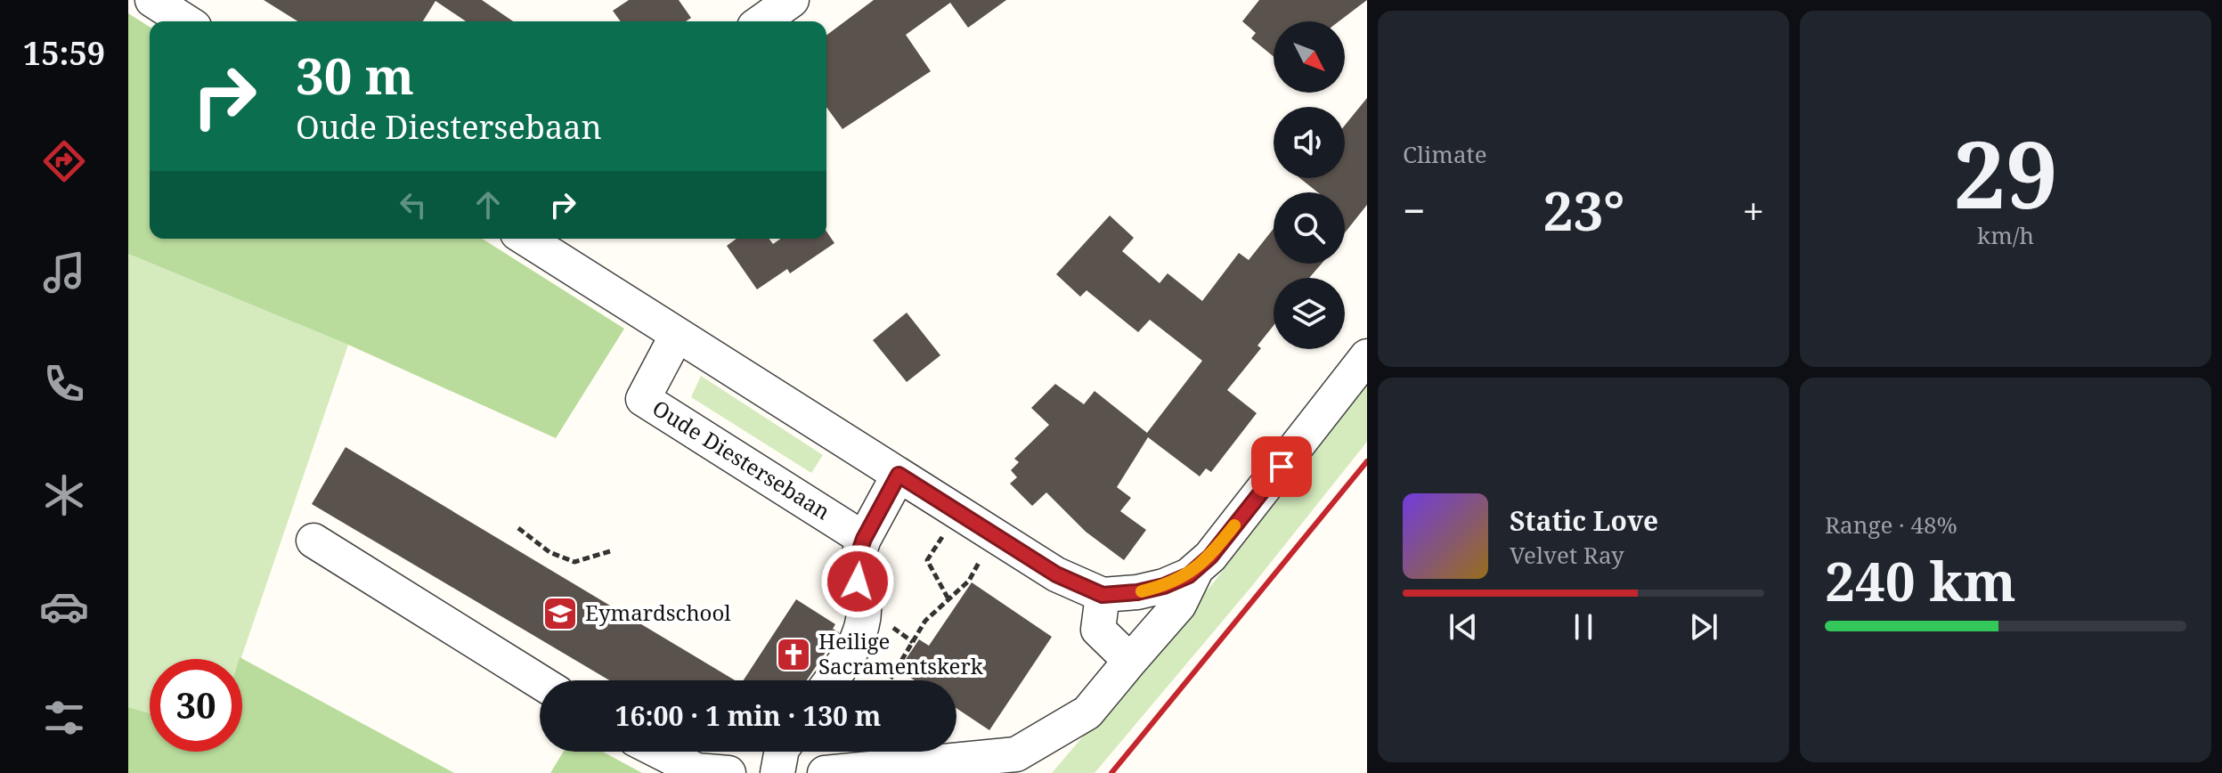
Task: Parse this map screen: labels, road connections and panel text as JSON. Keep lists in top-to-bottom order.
{
  "streets": {
    "street": ["Oude Diestersebaan"]
  },
  "places": {
    "school or university": ["Eymardschool"],
    "church": ["Heilige Sacramentskerk"]
  },
  "north": "bottom right",
  "page": {
    "tabs": "15:59",
    "tile": [
      "Climate",
      ["29", "km/h"],
      ["Range · 48%", "240 km"]
    ],
    "turn": ["30 m", "Oude Diestersebaan"],
    "heat": ["−", "23°", "+"],
    "song": ["Static Love", "Velvet Ray"],
    "limit": "30",
    "trip": "16:00 · 1 min · 130 m"
  }
}
